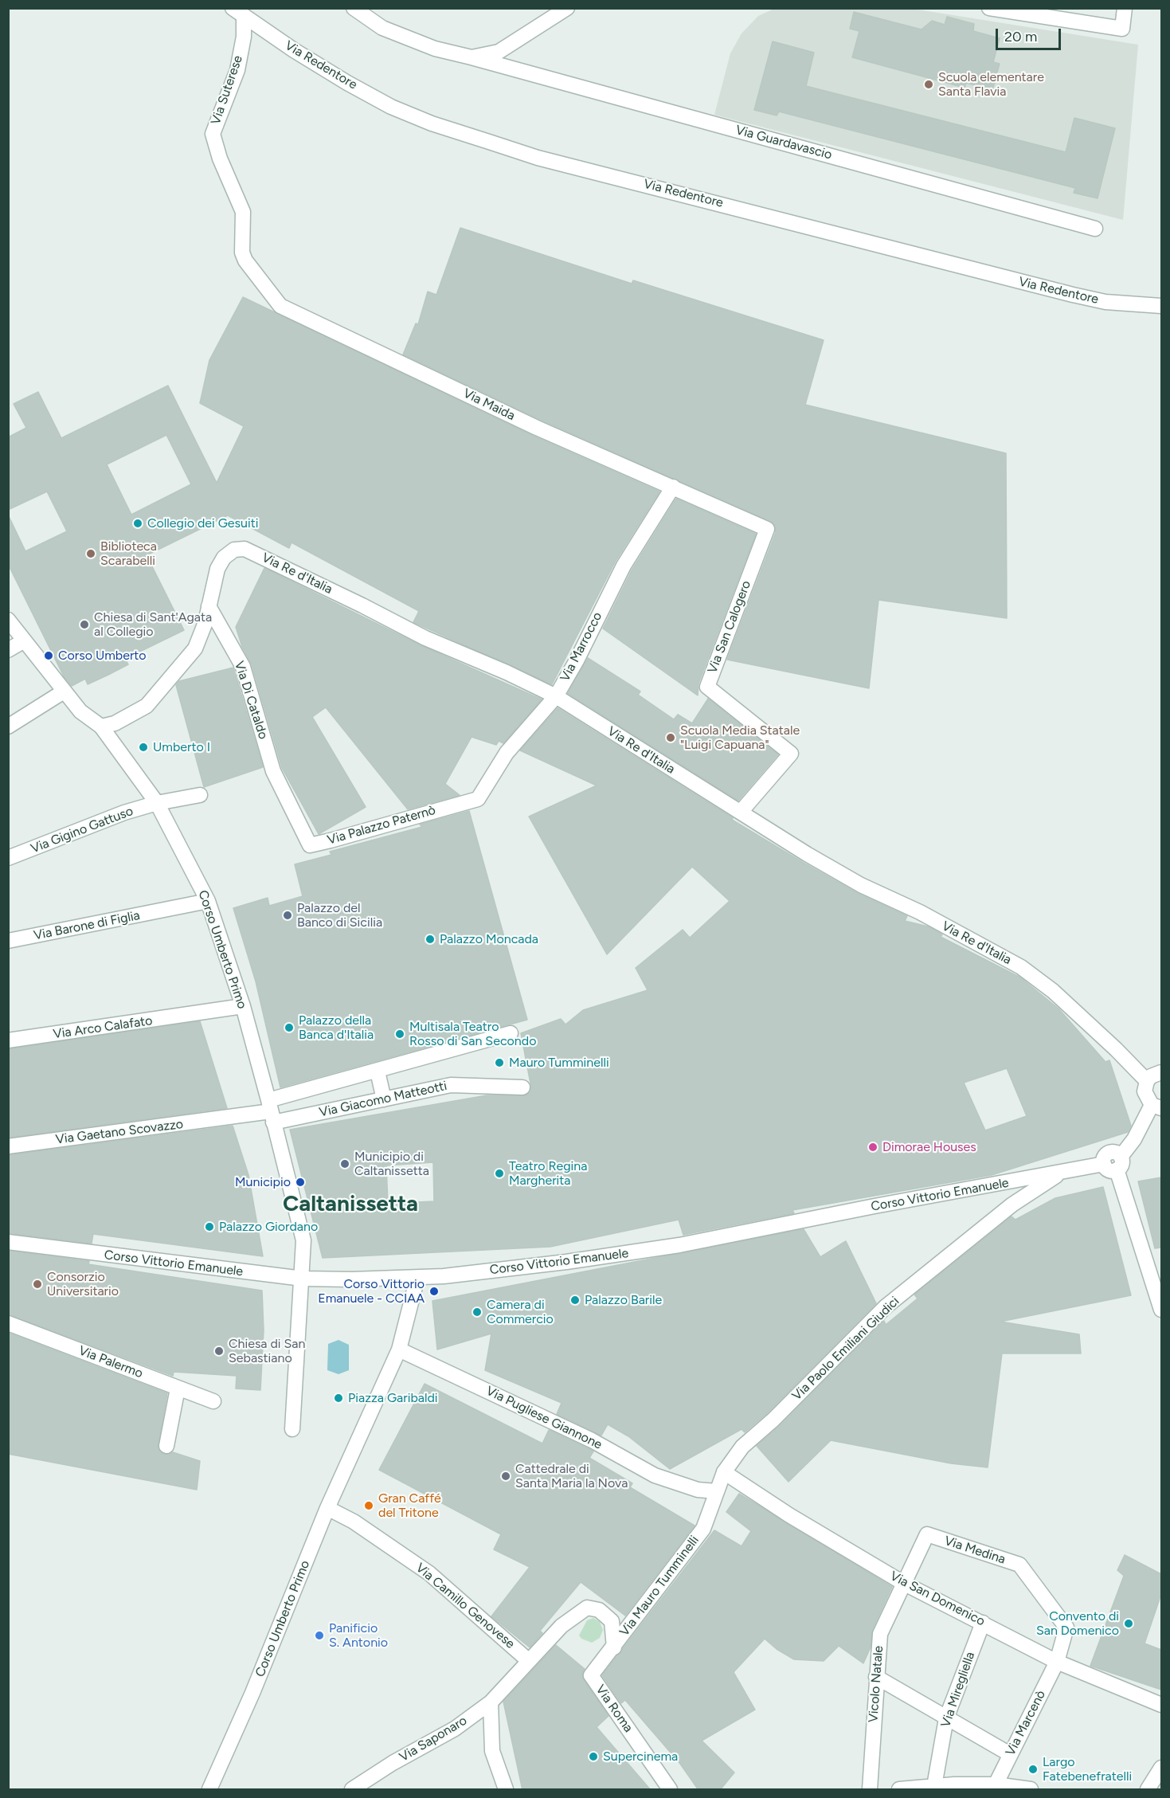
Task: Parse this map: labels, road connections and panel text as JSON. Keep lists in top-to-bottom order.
{
  "streets": {
    "street": [
      "Via Redentore",
      "Via Suterese",
      "Via Guardavascio",
      "Via Maida",
      "Via Re d'Italia",
      "Via San Calogero",
      "Via Marrocco",
      "Via Di Cataldo",
      "Via Palazzo Paternò",
      "Via Gigino Gattuso",
      "Via Barone di Figlia",
      "Corso Umberto Primo",
      "Via Arco Calafato",
      "Via Giacomo Matteotti",
      "Via Gaetano Scovazzo",
      "Corso Vittorio Emanuele",
      "Via Paolo Emiliani Giudici",
      "Via Palermo",
      "Via Pugliese Giannone",
      "Via Medina",
      "Via Mauro Tumminelli",
      "Via San Domenico",
      "Via Camillo Genovese",
      "Vicolo Natale",
      "Via Miregliella",
      "Via Roma",
      "Via Marcenò",
      "Via Saponaro"
    ]
  },
  "crossings": [
    ["Via Redentore", "Via Suterese"],
    ["Via Suterese", "Via Maida"],
    ["Via Maida", "Via San Calogero"],
    ["Via Maida", "Via Marrocco"],
    ["Via Re d'Italia", "Via San Calogero"],
    ["Via Re d'Italia", "Via Marrocco"],
    ["Via Re d'Italia", "Via Di Cataldo"],
    ["Via Re d'Italia", "Corso Umberto Primo"],
    ["Via Marrocco", "Via Palazzo Paternò"],
    ["Via Di Cataldo", "Via Palazzo Paternò"],
    ["Via Gigino Gattuso", "Corso Umberto Primo"],
    ["Via Barone di Figlia", "Corso Umberto Primo"],
    ["Corso Umberto Primo", "Via Arco Calafato"],
    ["Corso Umberto Primo", "Via Giacomo Matteotti"],
    ["Corso Umberto Primo", "Via Gaetano Scovazzo"],
    ["Corso Umberto Primo", "Corso Vittorio Emanuele"],
    ["Corso Umberto Primo", "Via Pugliese Giannone"],
    ["Corso Umberto Primo", "Via Camillo Genovese"],
    ["Via Giacomo Matteotti", "Via Gaetano Scovazzo"],
    ["Corso Vittorio Emanuele", "Via Paolo Emiliani Giudici"],
    ["Via Paolo Emiliani Giudici", "Via Pugliese Giannone"],
    ["Via Paolo Emiliani Giudici", "Via Mauro Tumminelli"],
    ["Via Paolo Emiliani Giudici", "Via San Domenico"],
    ["Via Pugliese Giannone", "Via Mauro Tumminelli"],
    ["Via Medina", "Via San Domenico"],
    ["Via Medina", "Vicolo Natale"],
    ["Via Medina", "Via Marcenò"],
    ["Via Mauro Tumminelli", "Via Roma"],
    ["Via Mauro Tumminelli", "Via Saponaro"],
    ["Via San Domenico", "Vicolo Natale"],
    ["Via San Domenico", "Via Miregliella"],
    ["Via San Domenico", "Via Marcenò"],
    ["Via Camillo Genovese", "Via Saponaro"]
  ],
  "districts": ["Caltanissetta"],
  "places": [
    "Scuola elementare Santa Flavia",
    "Collegio dei Gesuiti",
    "Biblioteca Scarabelli",
    "Chiesa di Sant'Agata al Collegio",
    "Corso Umberto",
    "Scuola Media Statale \"Luigi Capuana\"",
    "Umberto I",
    "Palazzo del Banco di Sicilia",
    "Palazzo Moncada",
    "Palazzo della Banca d'Italia",
    "Multisala Teatro Rosso di San Secondo",
    "Mauro Tumminelli",
    "Dimorae Houses",
    "Municipio di Caltanissetta",
    "Teatro Regina Margherita",
    "Municipio",
    "Palazzo Giordano",
    "Consorzio Universitario",
    "Corso Vittorio Emanuele - CCIAA",
    "Palazzo Barile",
    "Camera di Commercio",
    "Chiesa di San Sebastiano",
    "Piazza Garibaldi",
    "Cattedrale di Santa Maria la Nova",
    "Gran Caffé del Tritone",
    "Convento di San Domenico",
    "Panificio S. Antonio",
    "Supercinema",
    "Largo Fatebenefratelli"
  ],
  "scale_bar": "20 m"
}
